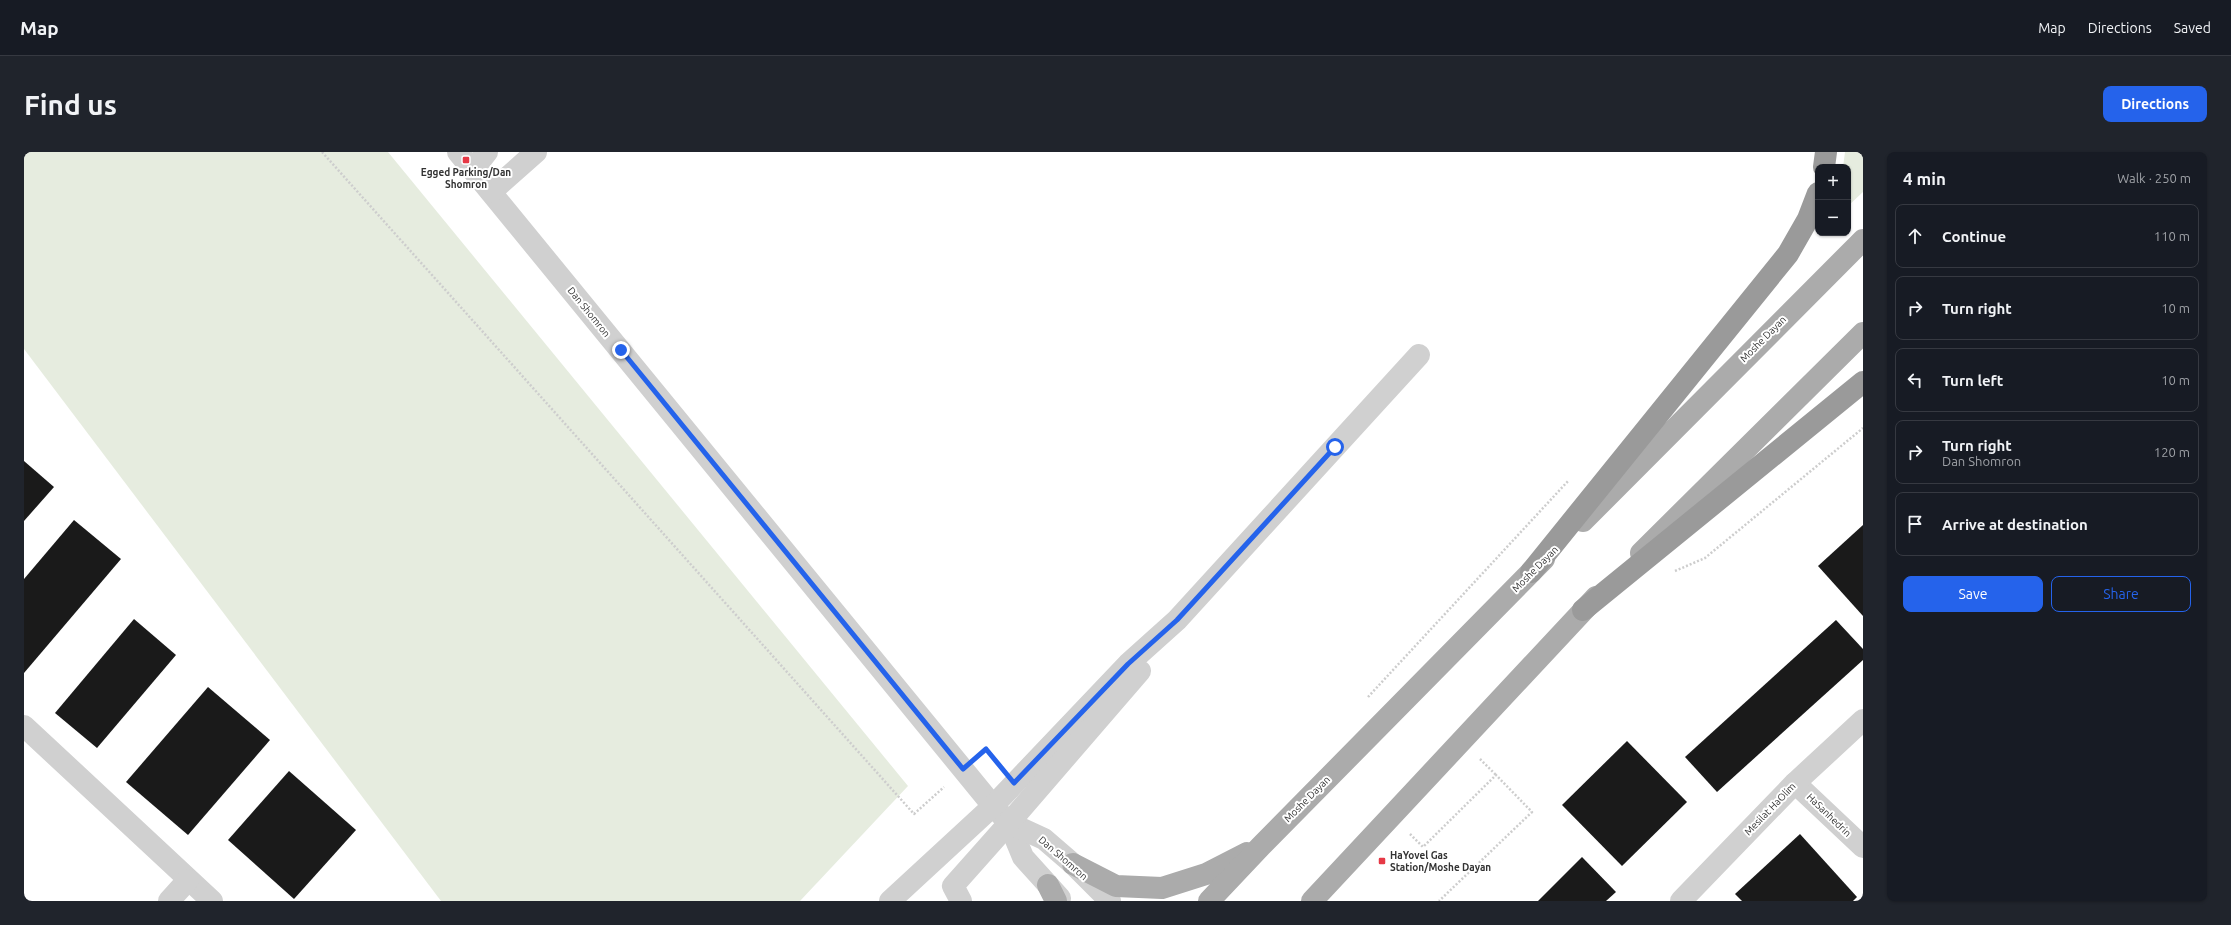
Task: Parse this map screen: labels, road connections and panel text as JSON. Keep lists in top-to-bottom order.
{
  "streets": {
    "main road": ["Moshe Dayan"],
    "street": ["Dan Shomron", "Mesilat HaOlim", "HaSanhedrin"]
  },
  "crossings": [
    ["Mesilat HaOlim", "HaSanhedrin"]
  ],
  "places": {
    "transit": ["Egged Parking/Dan Shomron", "HaYovel Gas Station/Moshe Dayan"]
  },
  "page": {
    "header": "Map",
    "nav": ["Map", "Directions", "Saved"],
    "buttons": [
      "Directions",
      ["Save", "Share"]
    ],
    "title": "Find us",
    "heading": ["4 min", "Walk · 250 m"],
    "map_buttons": ["+", "−"],
    "list": [
      ["Continue", "110 m"],
      ["Turn right", "10 m"],
      ["Turn left", "10 m"],
      ["Turn right", "Dan Shomron", "120 m"],
      "Arrive at destination"
    ]
  }
}
